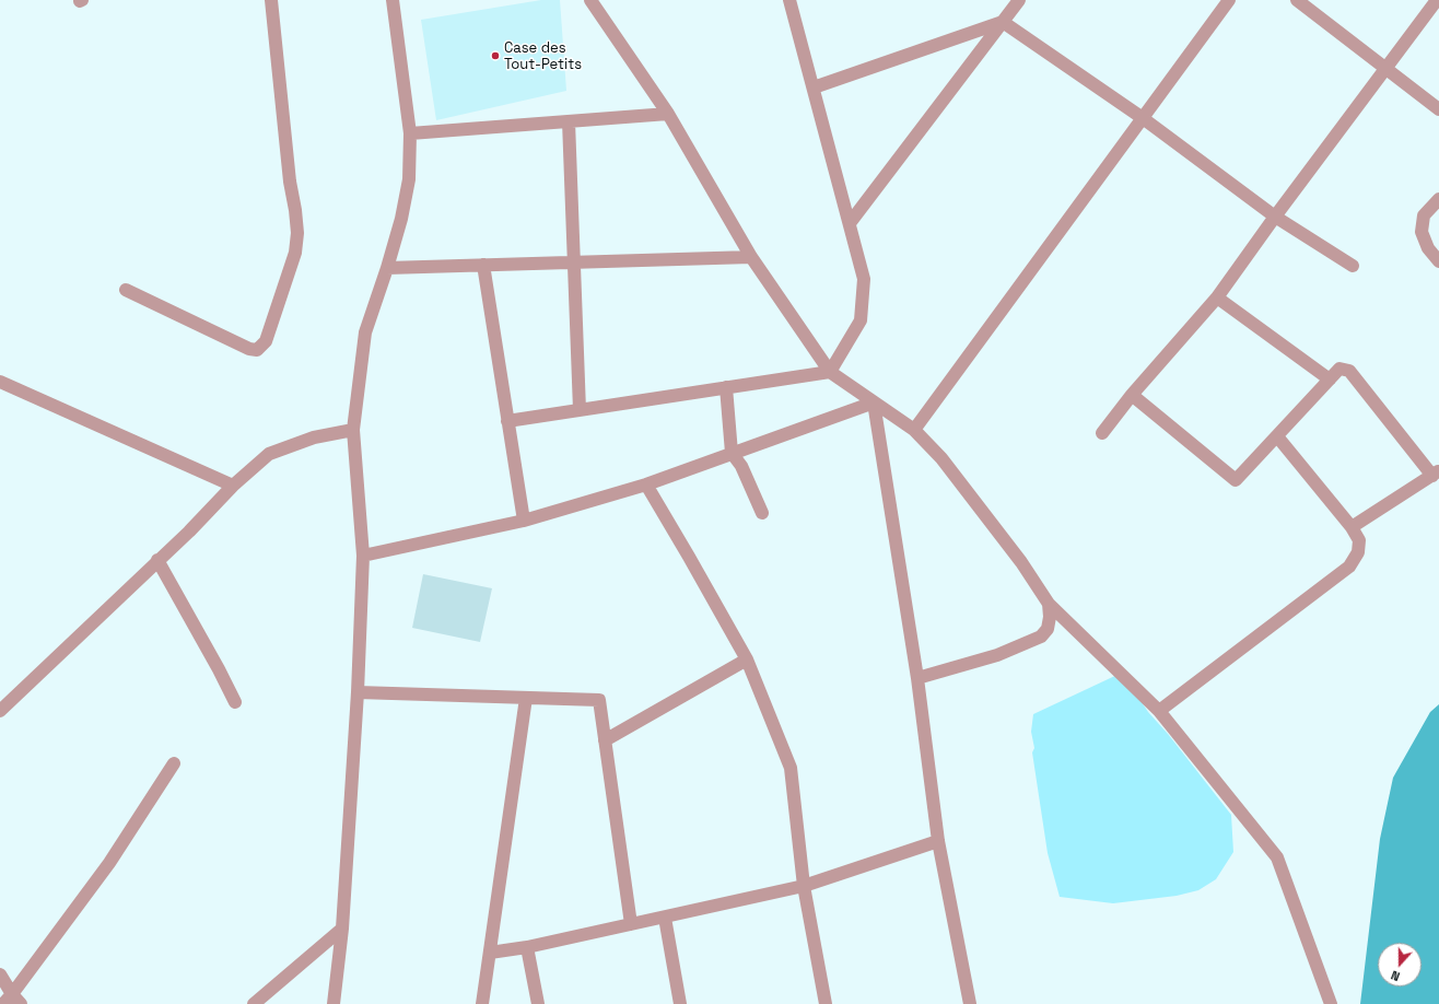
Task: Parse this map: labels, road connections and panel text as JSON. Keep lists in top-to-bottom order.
{
  "places": ["Case des Tout-Petits"],
  "north": "bottom"
}
